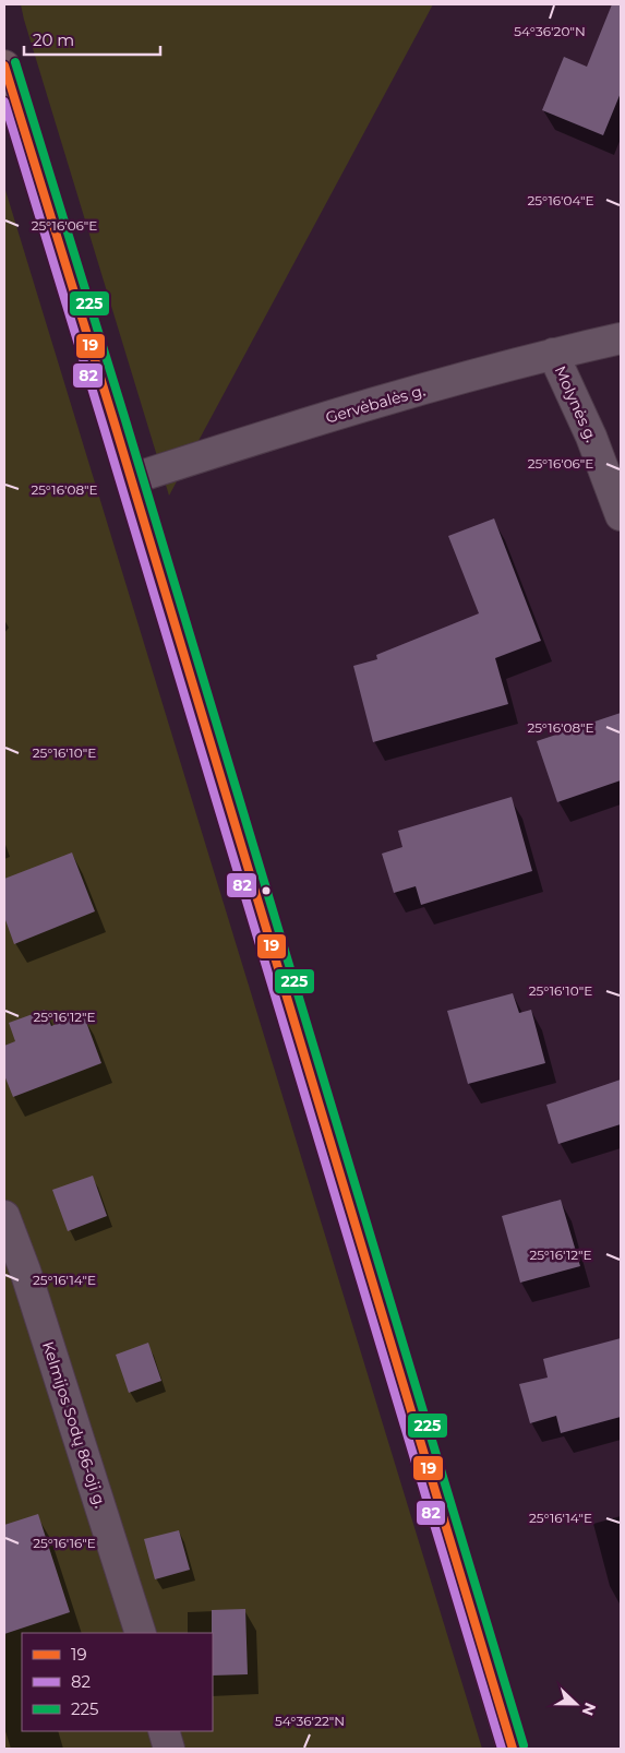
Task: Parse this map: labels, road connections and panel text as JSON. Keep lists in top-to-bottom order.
{
  "streets": {
    "street": ["Gervėbalės g.", "Molynės g.", "Kelmijos Sodų 86-oji g."]
  },
  "crossings": [
    ["Gervėbalės g.", "Molynės g."]
  ],
  "lines": ["transit line 225", "transit line 19", "transit line 82"],
  "legend": ["19", "82", "225"],
  "scale_bar": "20 m",
  "north": "right",
  "coordinates": [
    "54°36'20\"N",
    "25°16'04\"E",
    "25°16'06\"E",
    "25°16'08\"E",
    "25°16'10\"E",
    "25°16'12\"E",
    "25°16'14\"E",
    "25°16'16\"E",
    "54°36'22\"N"
  ]
}
